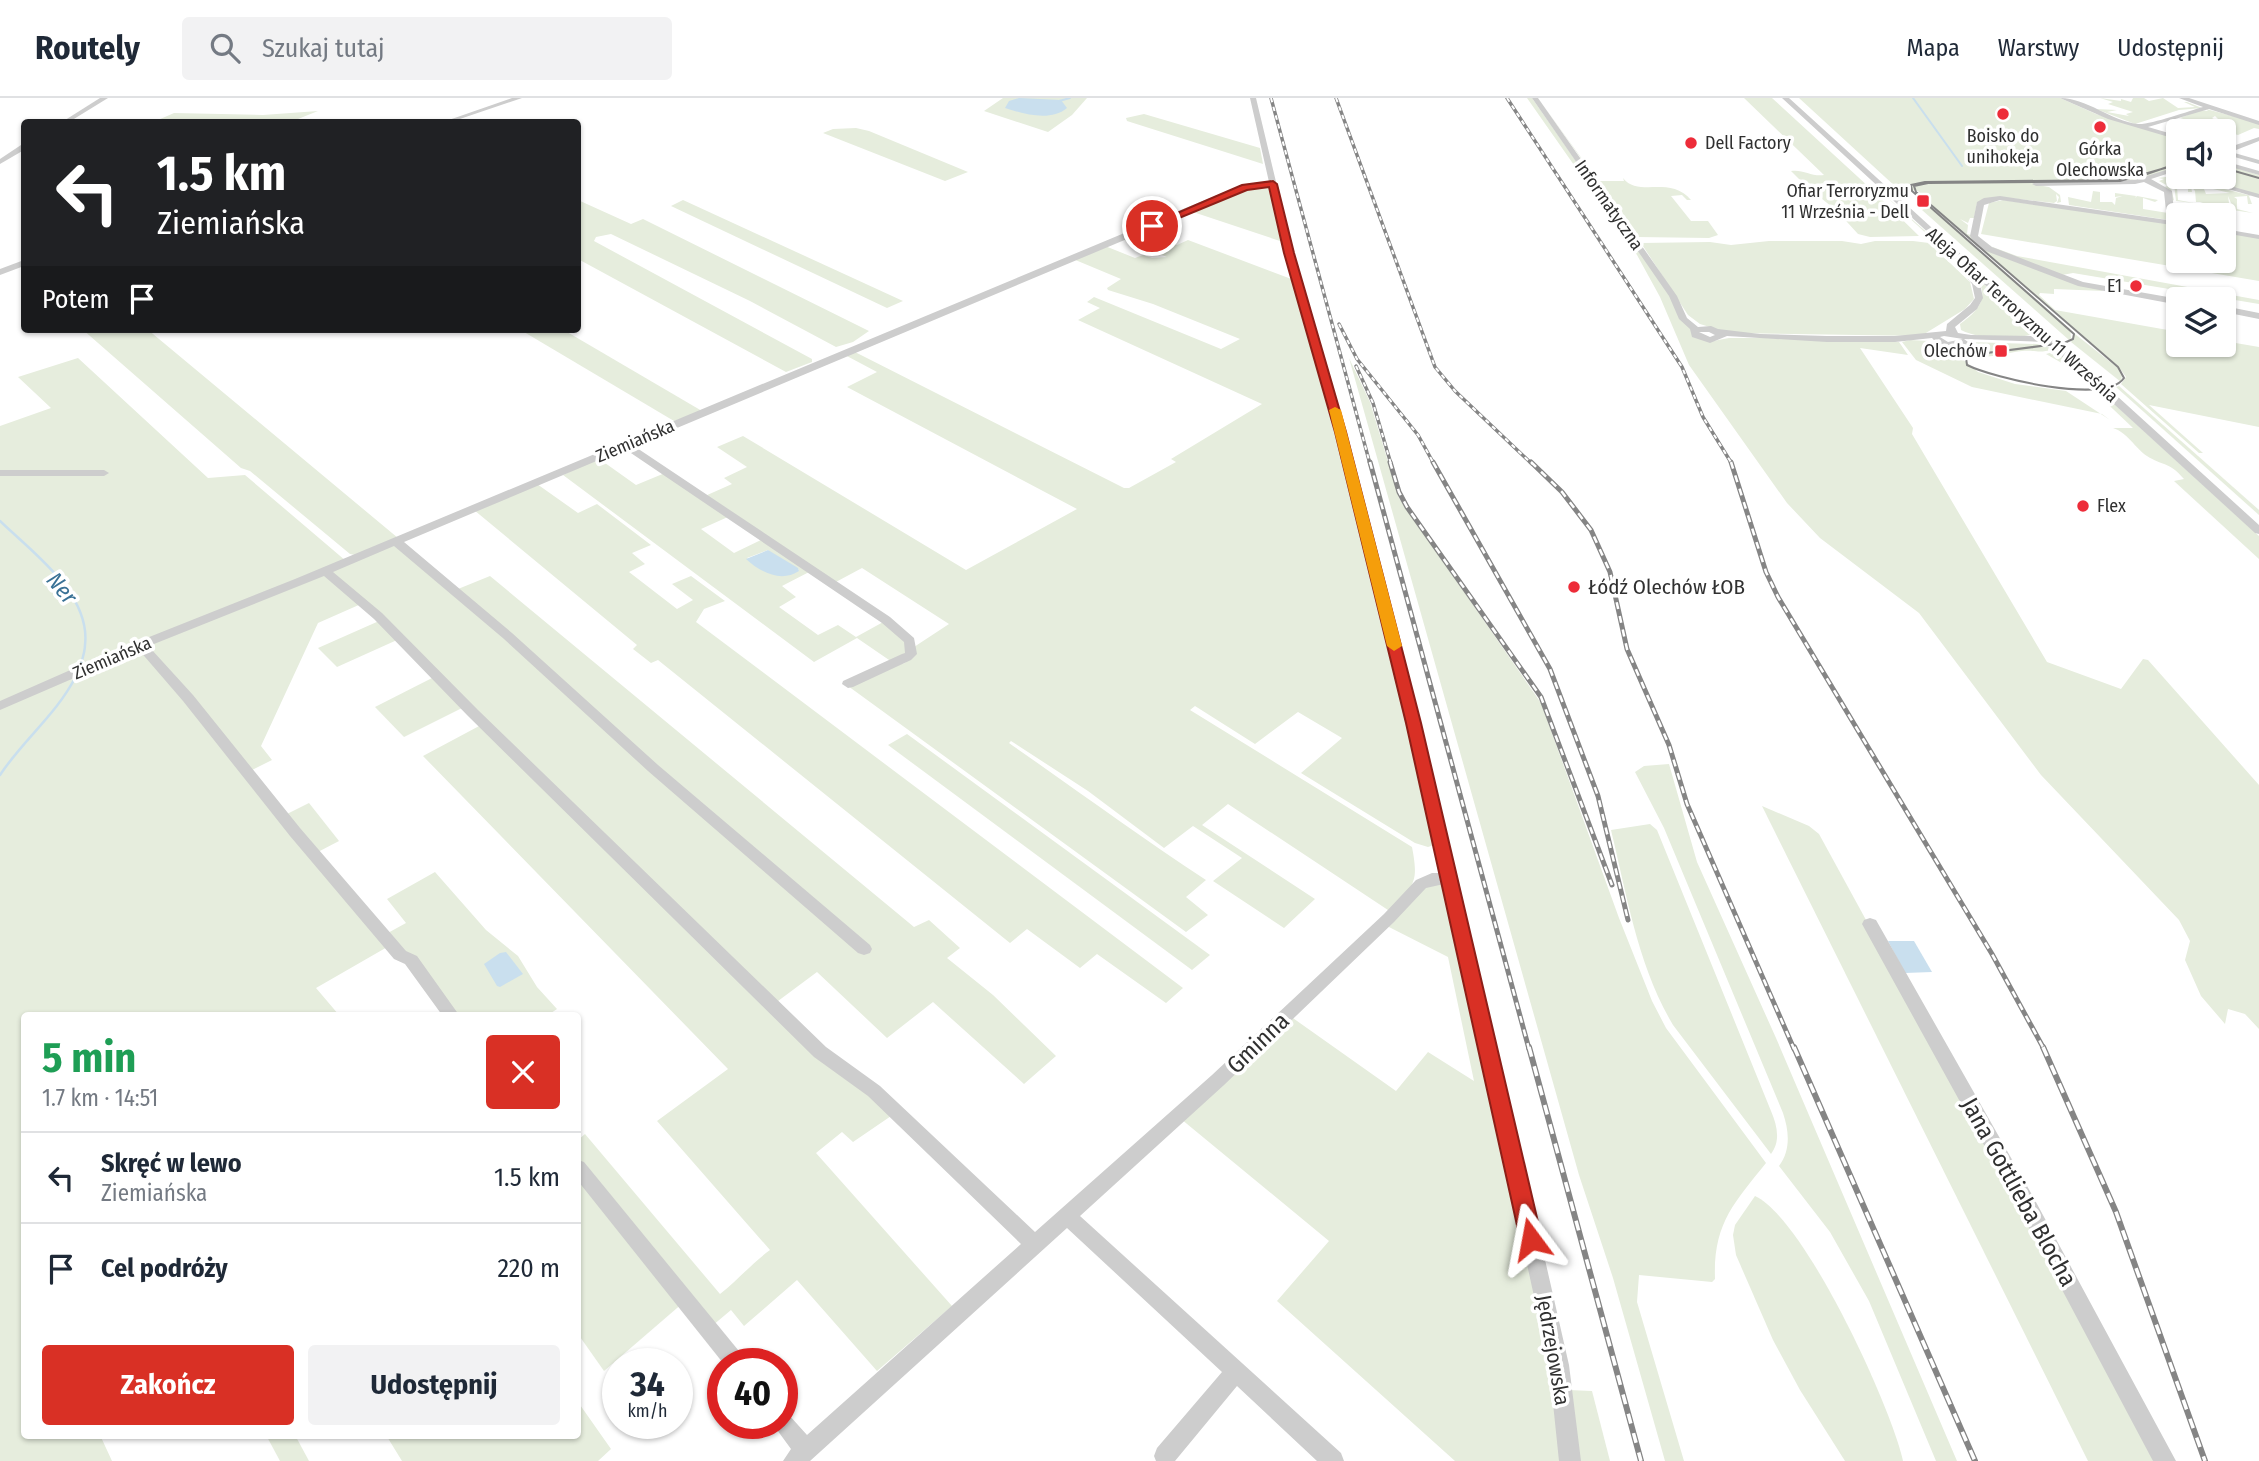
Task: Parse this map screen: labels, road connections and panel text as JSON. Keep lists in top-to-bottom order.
{
  "streets": {
    "street": [
      "Informatyczna",
      "Aleja Ofiar Terroryzmu 11 Września",
      "Ziemiańska",
      "Gminna",
      "Jana Gottlieba Blocha",
      "Jędrzejowska"
    ]
  },
  "crossings": [
    ["Ziemiańska", "Jędrzejowska"],
    ["Gminna", "Jędrzejowska"]
  ],
  "water": ["Ner"],
  "places": {
    "other": [
      "Boisko do unihokeja",
      "Górka Olechowska",
      "Dell Factory",
      "E1",
      "Flex",
      "Łódź Olechów ŁOB"
    ],
    "transit": ["Ofiar Terroryzmu 11 Września - Dell", "Olechów"]
  },
  "page": {
    "header": "Routely",
    "search": "Szukaj tutaj",
    "nav": ["Mapa", "Warstwy", "Udostępnij"],
    "turn": ["1.5 km", "Ziemiańska"],
    "then": "Potem",
    "heading": ["5 min", "1.7 km · 14:51"],
    "list": [
      {
        "name": "Skręć w lewo",
        "note": "Ziemiańska",
        "value": "1.5 km"
      },
      {
        "name": "Cel podróży",
        "value": "220 m"
      }
    ],
    "buttons": ["Zakończ", "Udostępnij"],
    "speed": "34 km/h",
    "limit": "40"
  }
}
